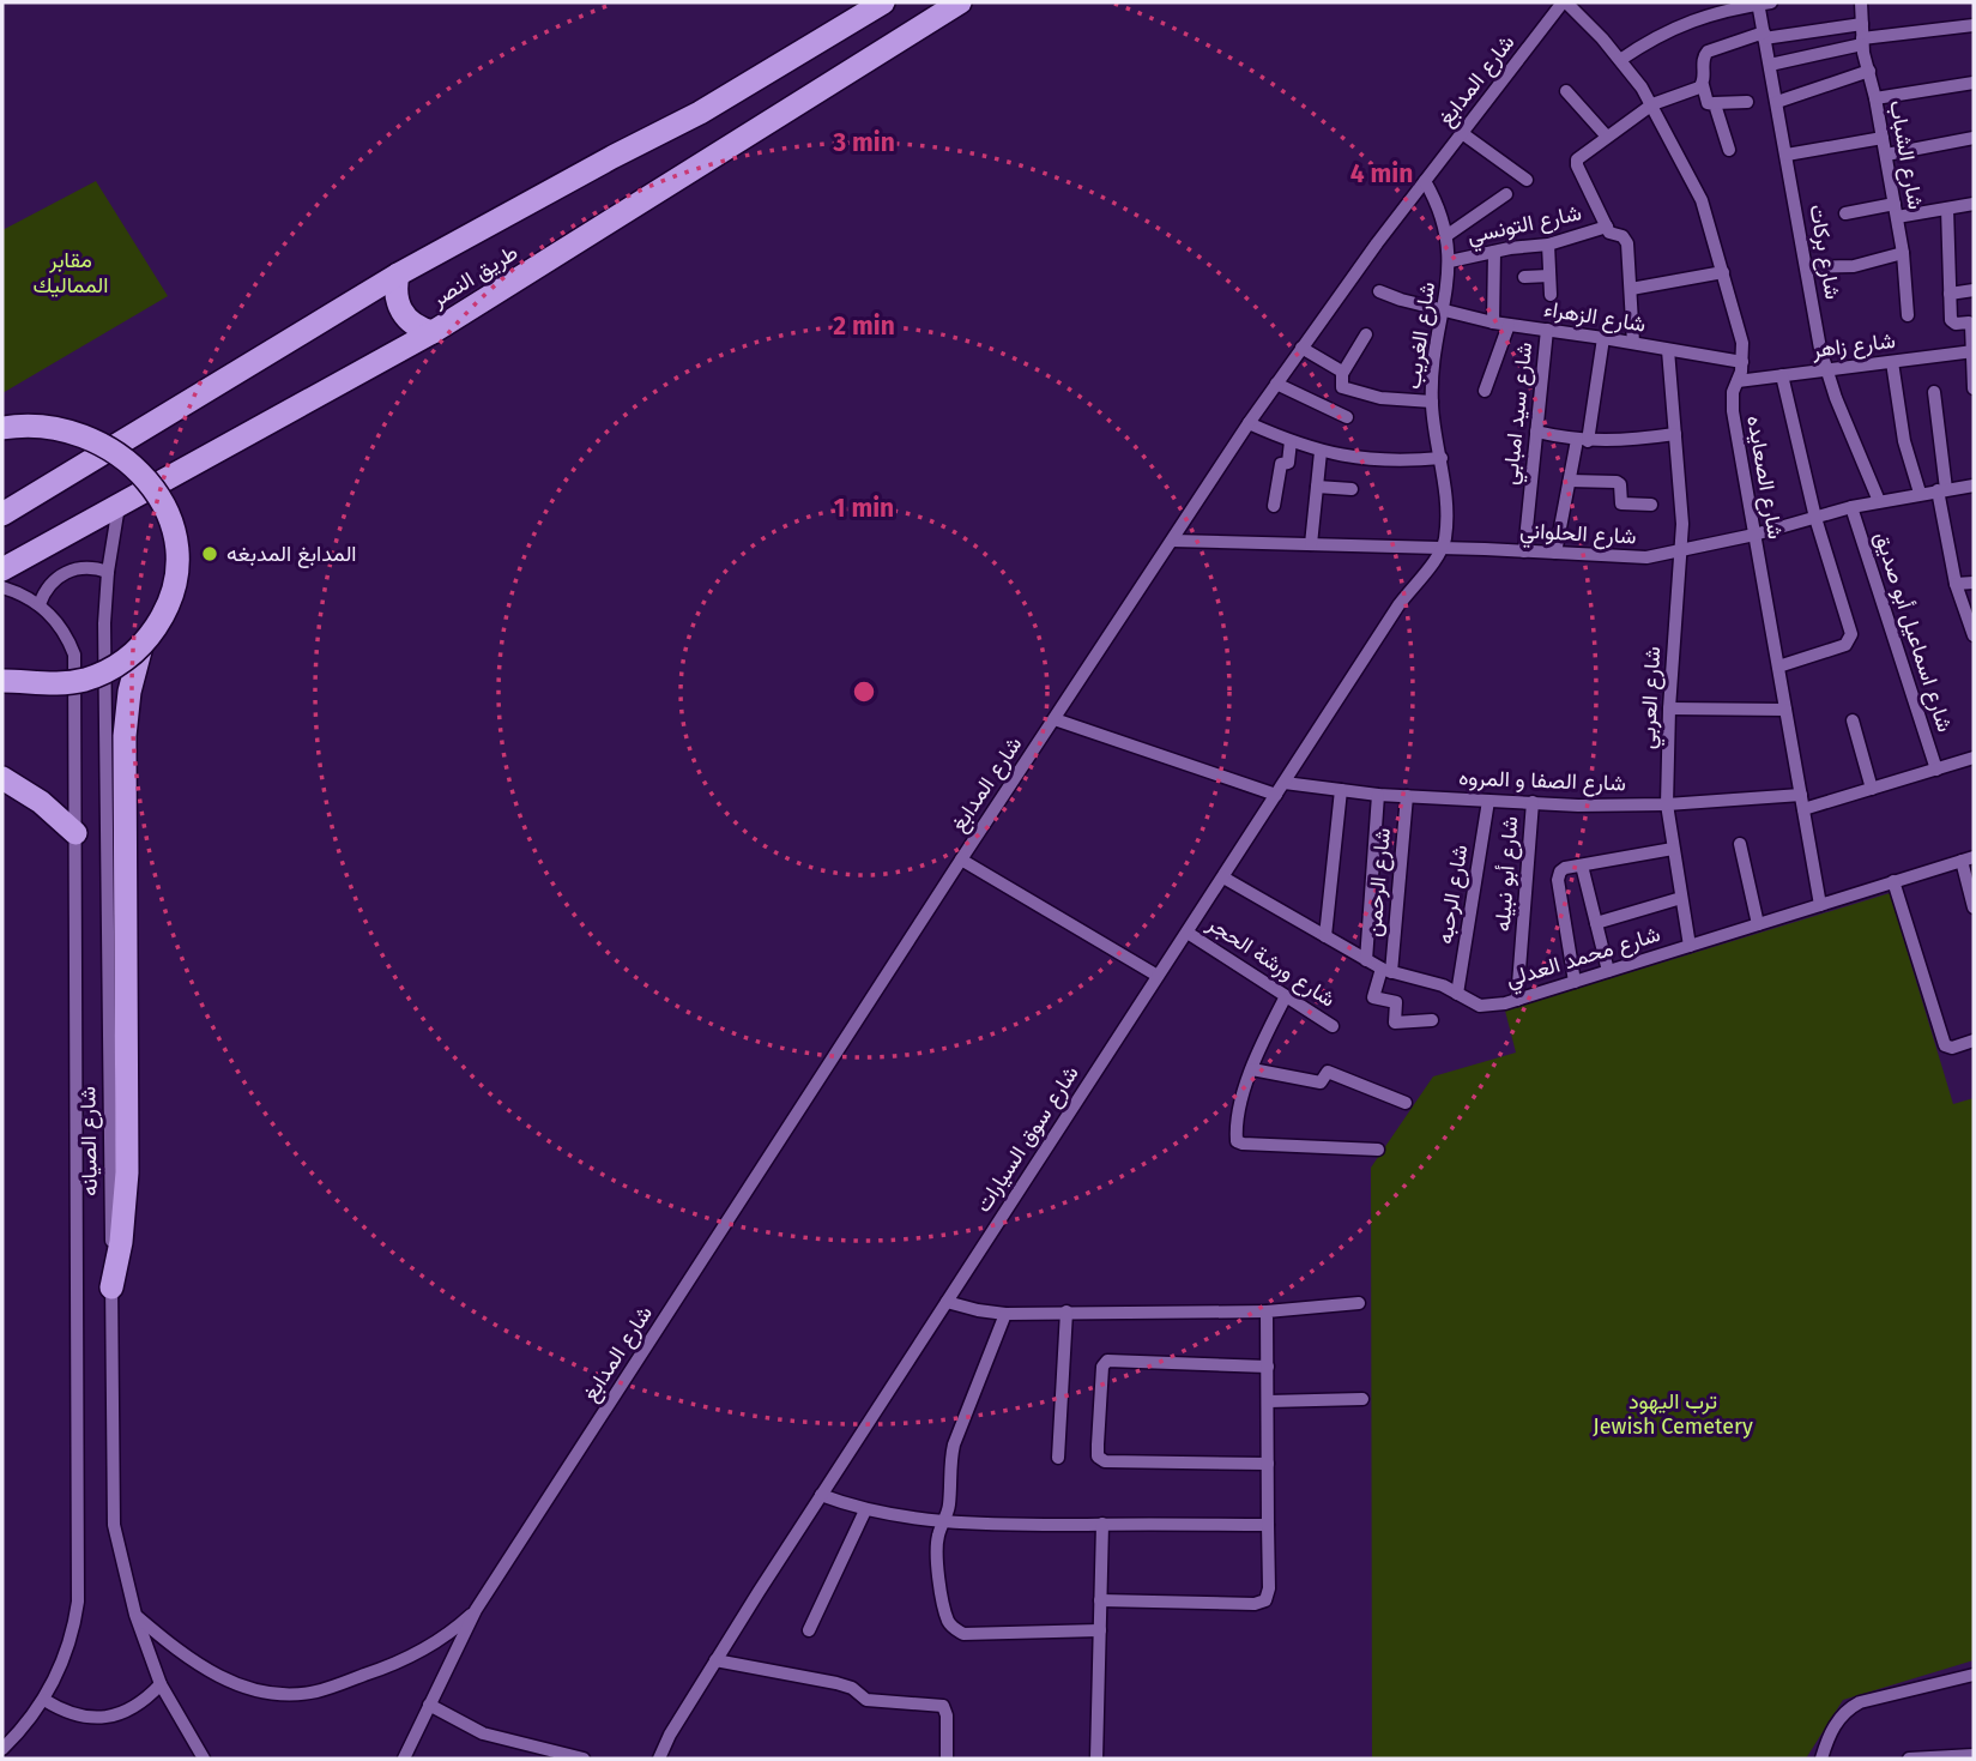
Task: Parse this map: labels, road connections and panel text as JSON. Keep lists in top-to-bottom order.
{
  "streets": {
    "highway": ["طريق النصر"],
    "street": [
      "شارع المدابغ",
      "شارع الشباب",
      "شارع التونسي",
      "شارع بركات",
      "شارع الزهراء",
      "شارع الغريب",
      "شارع زاهر",
      "شارع سيد امبابي",
      "شارع الصعايده",
      "شارع الحلواني",
      "شارع اسماعيل أبو صديق",
      "شارع العربي",
      "شارع الصفا و المروه",
      "شارع أبو نبيله",
      "شارع الرحمن",
      "شارع الرحبه",
      "شارع محمد العدلي",
      "شارع ورشة الحجر",
      "شارع سوق السيارات",
      "شارع الصيانه"
    ]
  },
  "crossings": [
    ["شارع المدابغ", "شارع الغريب"],
    ["شارع المدابغ", "شارع الصعايده"],
    ["شارع المدابغ", "شارع الحلواني"],
    ["شارع المدابغ", "شارع الصفا و المروه"],
    ["شارع المدابغ", "شارع الصيانه"],
    ["شارع التونسي", "شارع الغريب"],
    ["شارع بركات", "شارع زاهر"],
    ["شارع بركات", "شارع الحلواني"],
    ["طريق النصر", "شارع الصيانه"],
    ["شارع الزهراء", "شارع الغريب"],
    ["شارع الزهراء", "شارع سيد امبابي"],
    ["شارع الزهراء", "شارع الصعايده"],
    ["شارع الزهراء", "شارع العربي"],
    ["شارع الغريب", "شارع الحلواني"],
    ["شارع الغريب", "شارع سوق السيارات"],
    ["شارع زاهر", "شارع الصعايده"],
    ["شارع سيد امبابي", "شارع الحلواني"],
    ["شارع الصعايده", "شارع الحلواني"],
    ["شارع الصعايده", "شارع الصفا و المروه"],
    ["شارع الصعايده", "شارع محمد العدلي"],
    ["شارع الحلواني", "شارع اسماعيل أبو صديق"],
    ["شارع الحلواني", "شارع العربي"],
    ["شارع الحلواني", "شارع سوق السيارات"],
    ["شارع العربي", "شارع الصفا و المروه"],
    ["شارع العربي", "شارع محمد العدلي"],
    ["شارع الصفا و المروه", "شارع أبو نبيله"],
    ["شارع الصفا و المروه", "شارع الرحمن"],
    ["شارع الصفا و المروه", "شارع الرحبه"],
    ["شارع الصفا و المروه", "شارع سوق السيارات"],
    ["شارع أبو نبيله", "شارع محمد العدلي"],
    ["شارع الرحمن", "شارع محمد العدلي"],
    ["شارع الرحبه", "شارع محمد العدلي"],
    ["شارع محمد العدلي", "شارع سوق السيارات"],
    ["شارع ورشة الحجر", "شارع سوق السيارات"]
  ],
  "parks": ["مقابر المماليك", "ترب اليهود Jewish Cemetery"],
  "places": ["المدابغ المدبغه"],
  "rings": [
    "3 min",
    "4 min",
    "2 min",
    "1 min"
  ]
}
